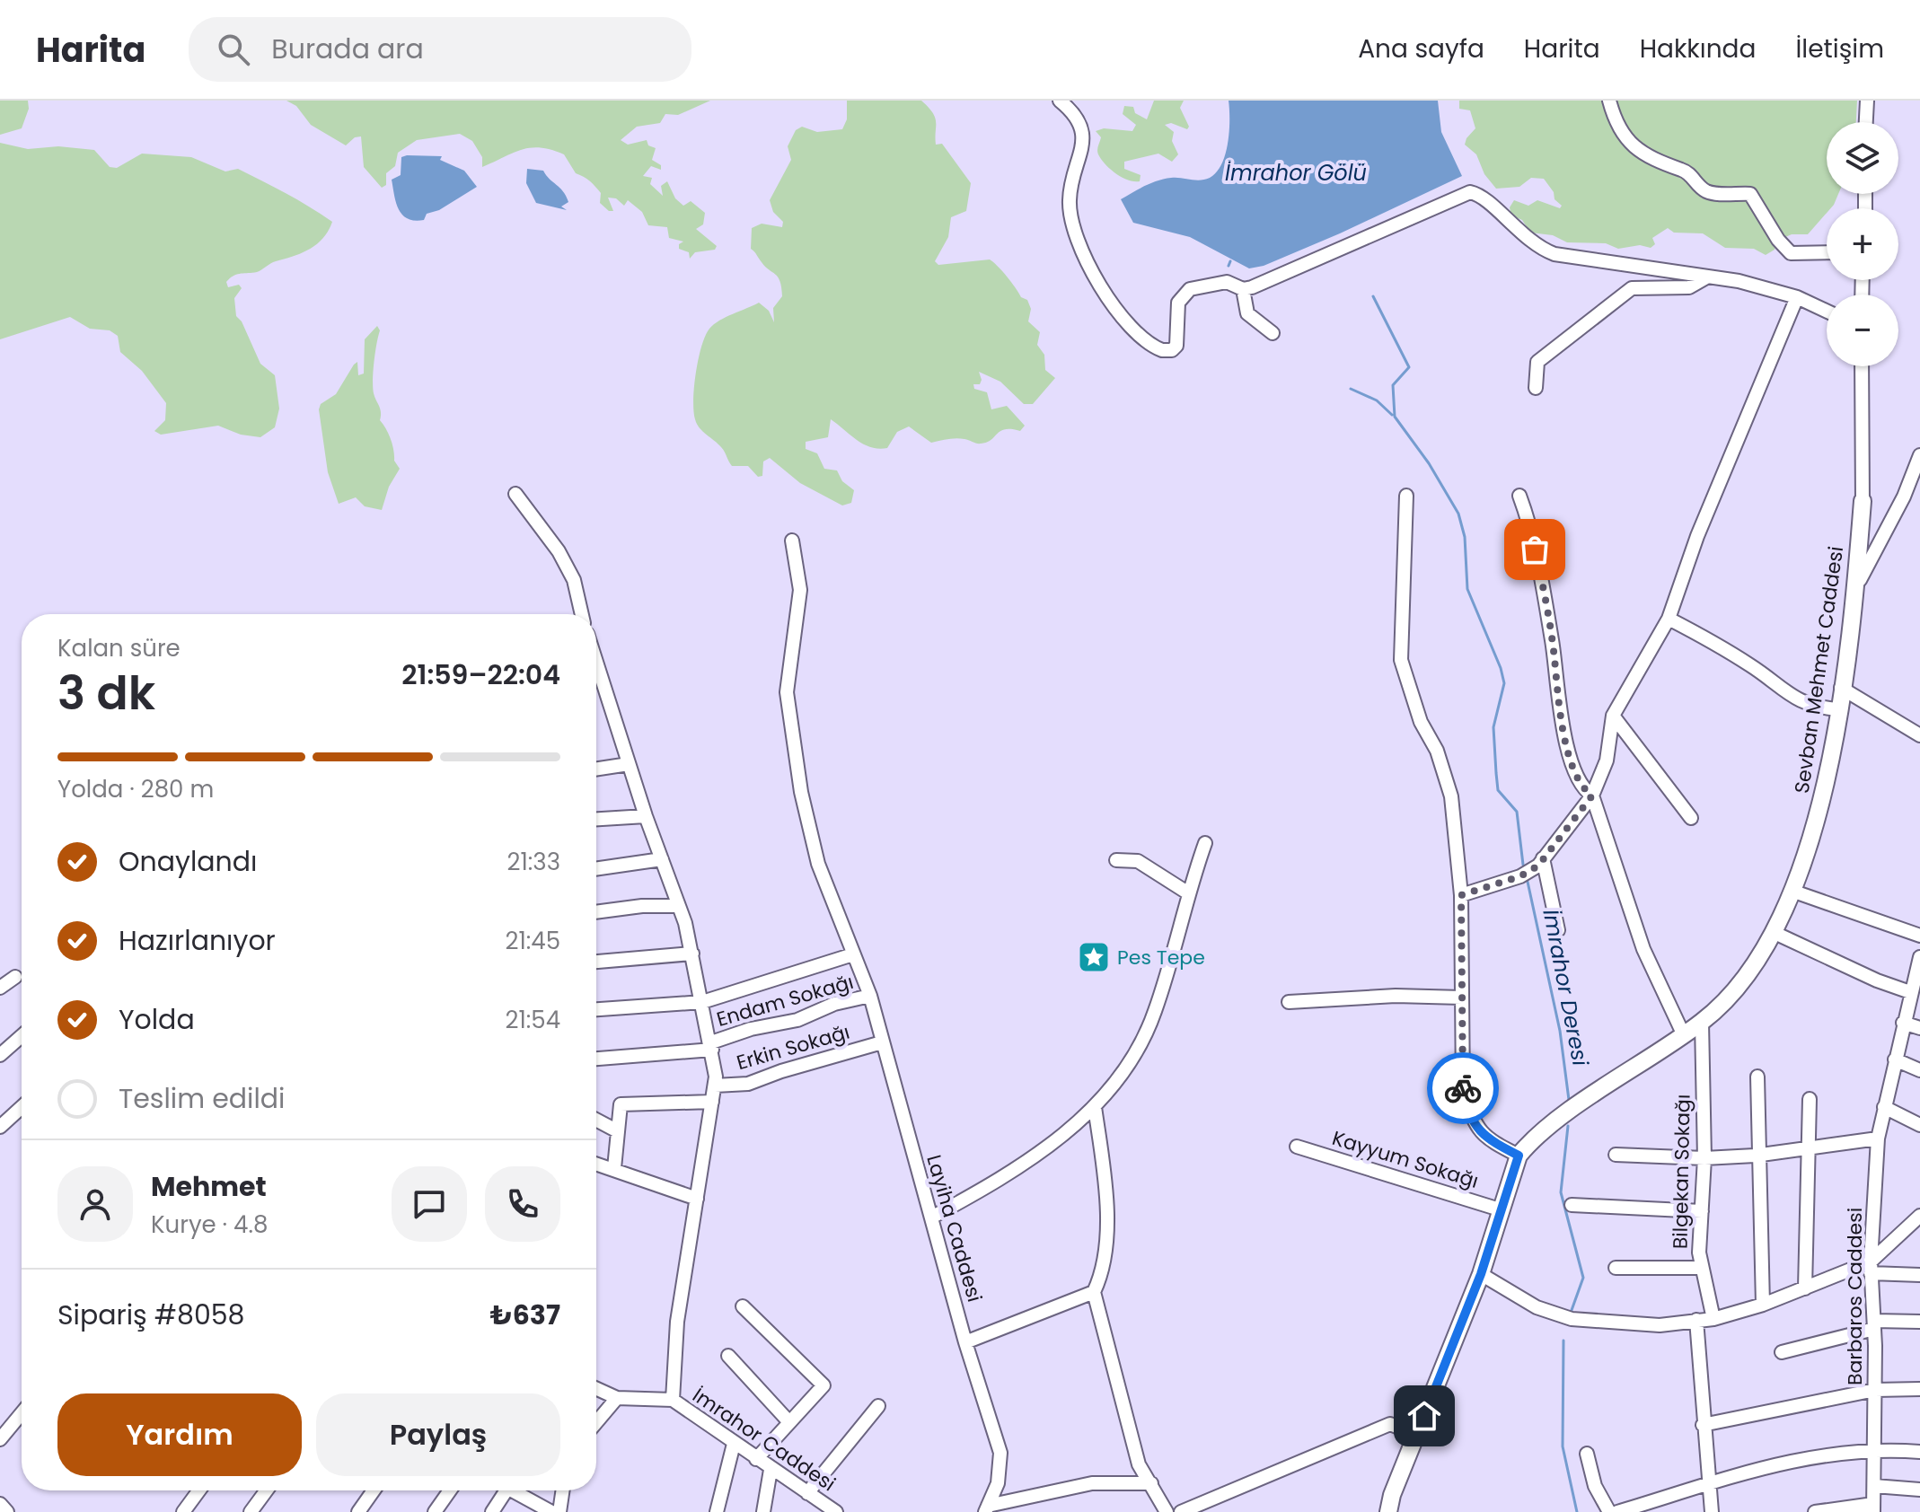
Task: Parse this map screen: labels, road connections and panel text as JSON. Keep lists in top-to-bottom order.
{
  "streets": {
    "main road": ["Sevban Mehmet Caddesi"],
    "street": [
      "Endam Sokağı",
      "Erkin Sokağı",
      "Kayyum Sokağı",
      "Bilgekan Sokağı",
      "Layiha Caddesi",
      "Barbaros Caddesi",
      "İmrahor Caddesi"
    ]
  },
  "crossings": [
    ["Sevban Mehmet Caddesi", "Bilgekan Sokağı"],
    ["Endam Sokağı", "Layiha Caddesi"],
    ["Erkin Sokağı", "Layiha Caddesi"]
  ],
  "water": ["İmrahor Gölü", "İmrahor Deresi"],
  "places": {
    "place": ["Pes Tepe"]
  },
  "page": {
    "header": "Harita",
    "search": "Burada ara",
    "nav": [
      "Ana sayfa",
      "Harita",
      "Hakkında",
      "İletişim"
    ],
    "map_buttons": ["+", "−"],
    "heading": ["3 dk", "Kalan süre", "21:59–22:04"],
    "panel": [
      "Mehmet",
      "Kurye · 4.8",
      "Sipariş #8058",
      "₺637"
    ],
    "bar": "Yolda · 280 m",
    "list": [
      ["Onaylandı", "21:33"],
      ["Hazırlanıyor", "21:45"],
      ["Yolda", "21:54"],
      "Teslim edildi"
    ],
    "buttons": ["Yardım", "Paylaş"]
  }
}
